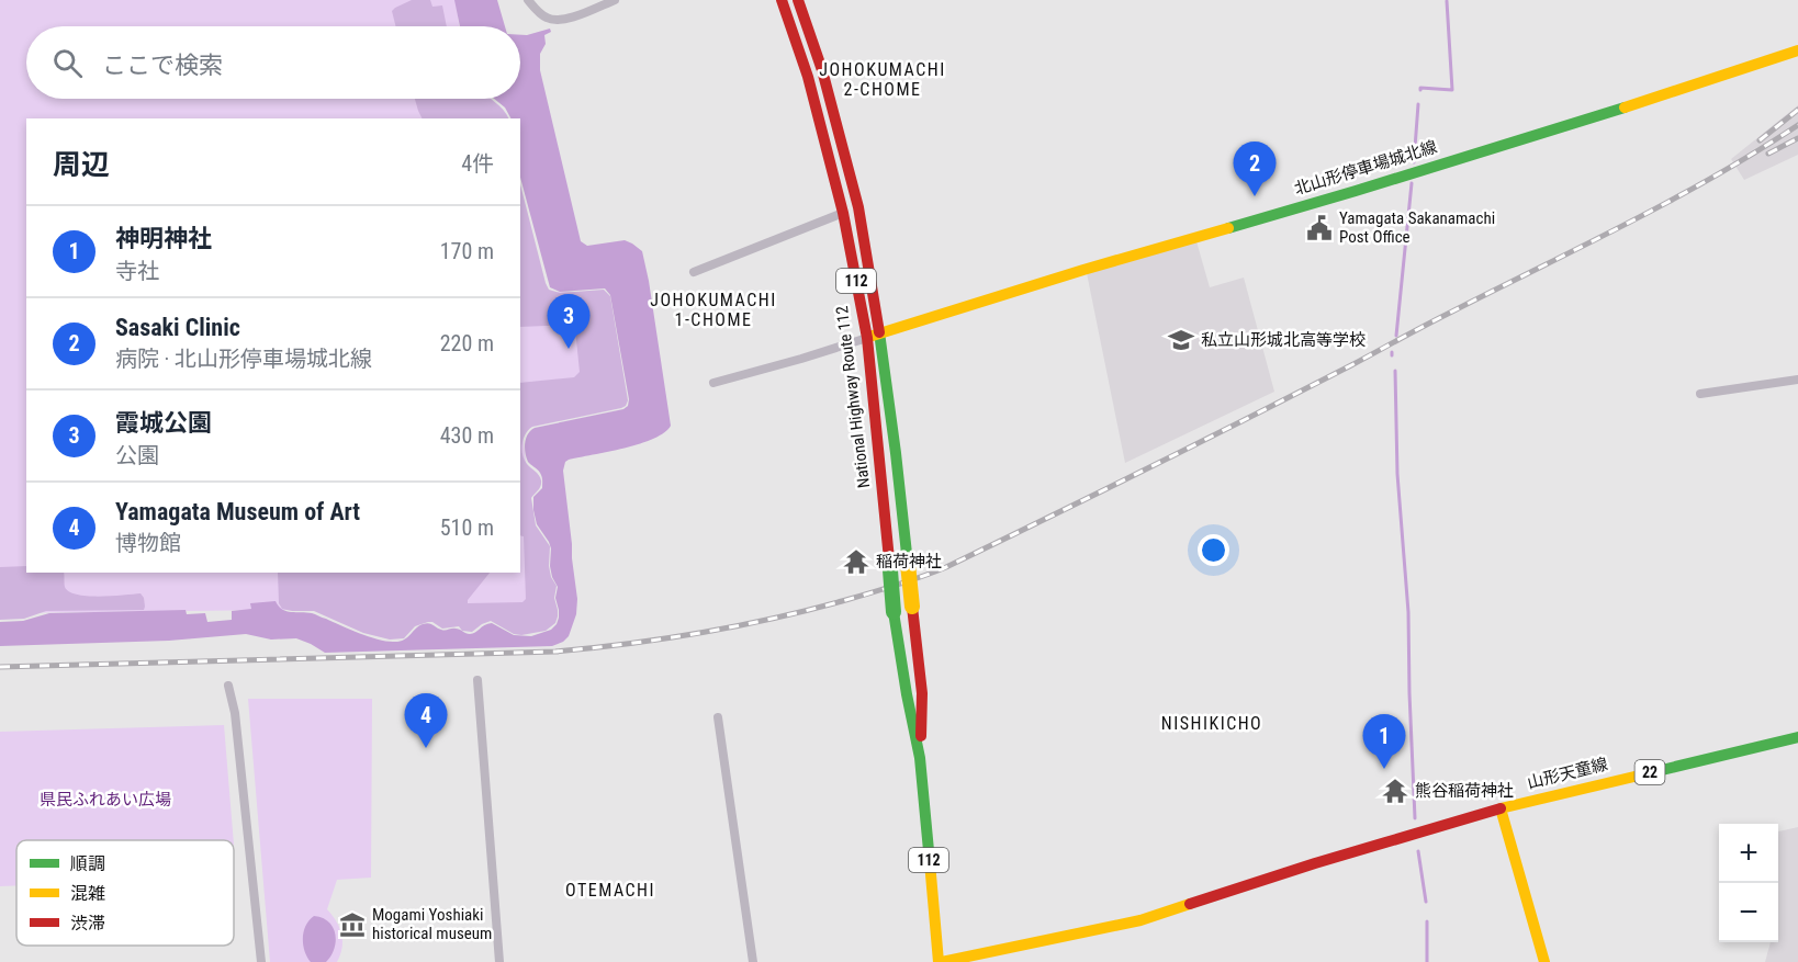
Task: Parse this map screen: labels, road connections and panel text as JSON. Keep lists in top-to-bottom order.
{
  "streets": {
    "main road": [
      "北山形停車場城北線",
      "112",
      "National Highway Route 112",
      "22",
      "山形天童線"
    ]
  },
  "crossings": [
    ["北山形停車場城北線", "National Highway Route 112"],
    ["National Highway Route 112", "山形天童線"]
  ],
  "districts": [
    "JOHOKUMACHI 2-CHOME",
    "JOHOKUMACHI 1-CHOME",
    "NISHIKICHO",
    "OTEMACHI"
  ],
  "parks": ["県民ふれあい広場"],
  "places": {
    "public building": ["Yamagata Sakanamachi Post Office"],
    "school or university": ["私立山形城北高等学校"],
    "temple": ["稲荷神社", "熊谷稲荷神社"],
    "museum": ["Mogami Yoshiaki historical museum"]
  },
  "legend": ["順調", "混雑", "渋滞"],
  "page": {
    "search": "ここで検索",
    "heading": ["周辺", "4件"],
    "pins": [
      "2",
      "3",
      "4",
      "1"
    ],
    "list": [
      {
        "mark": "1",
        "name": "神明神社",
        "note": "寺社",
        "value": "170 m"
      },
      {
        "mark": "2",
        "name": "Sasaki Clinic",
        "note": "病院 · 北山形停車場城北線",
        "value": "220 m"
      },
      {
        "mark": "3",
        "name": "霞城公園",
        "note": "公園",
        "value": "430 m"
      },
      {
        "mark": "4",
        "name": "Yamagata Museum of Art",
        "note": "博物館",
        "value": "510 m"
      }
    ],
    "map_buttons": ["+", "−"]
  }
}
